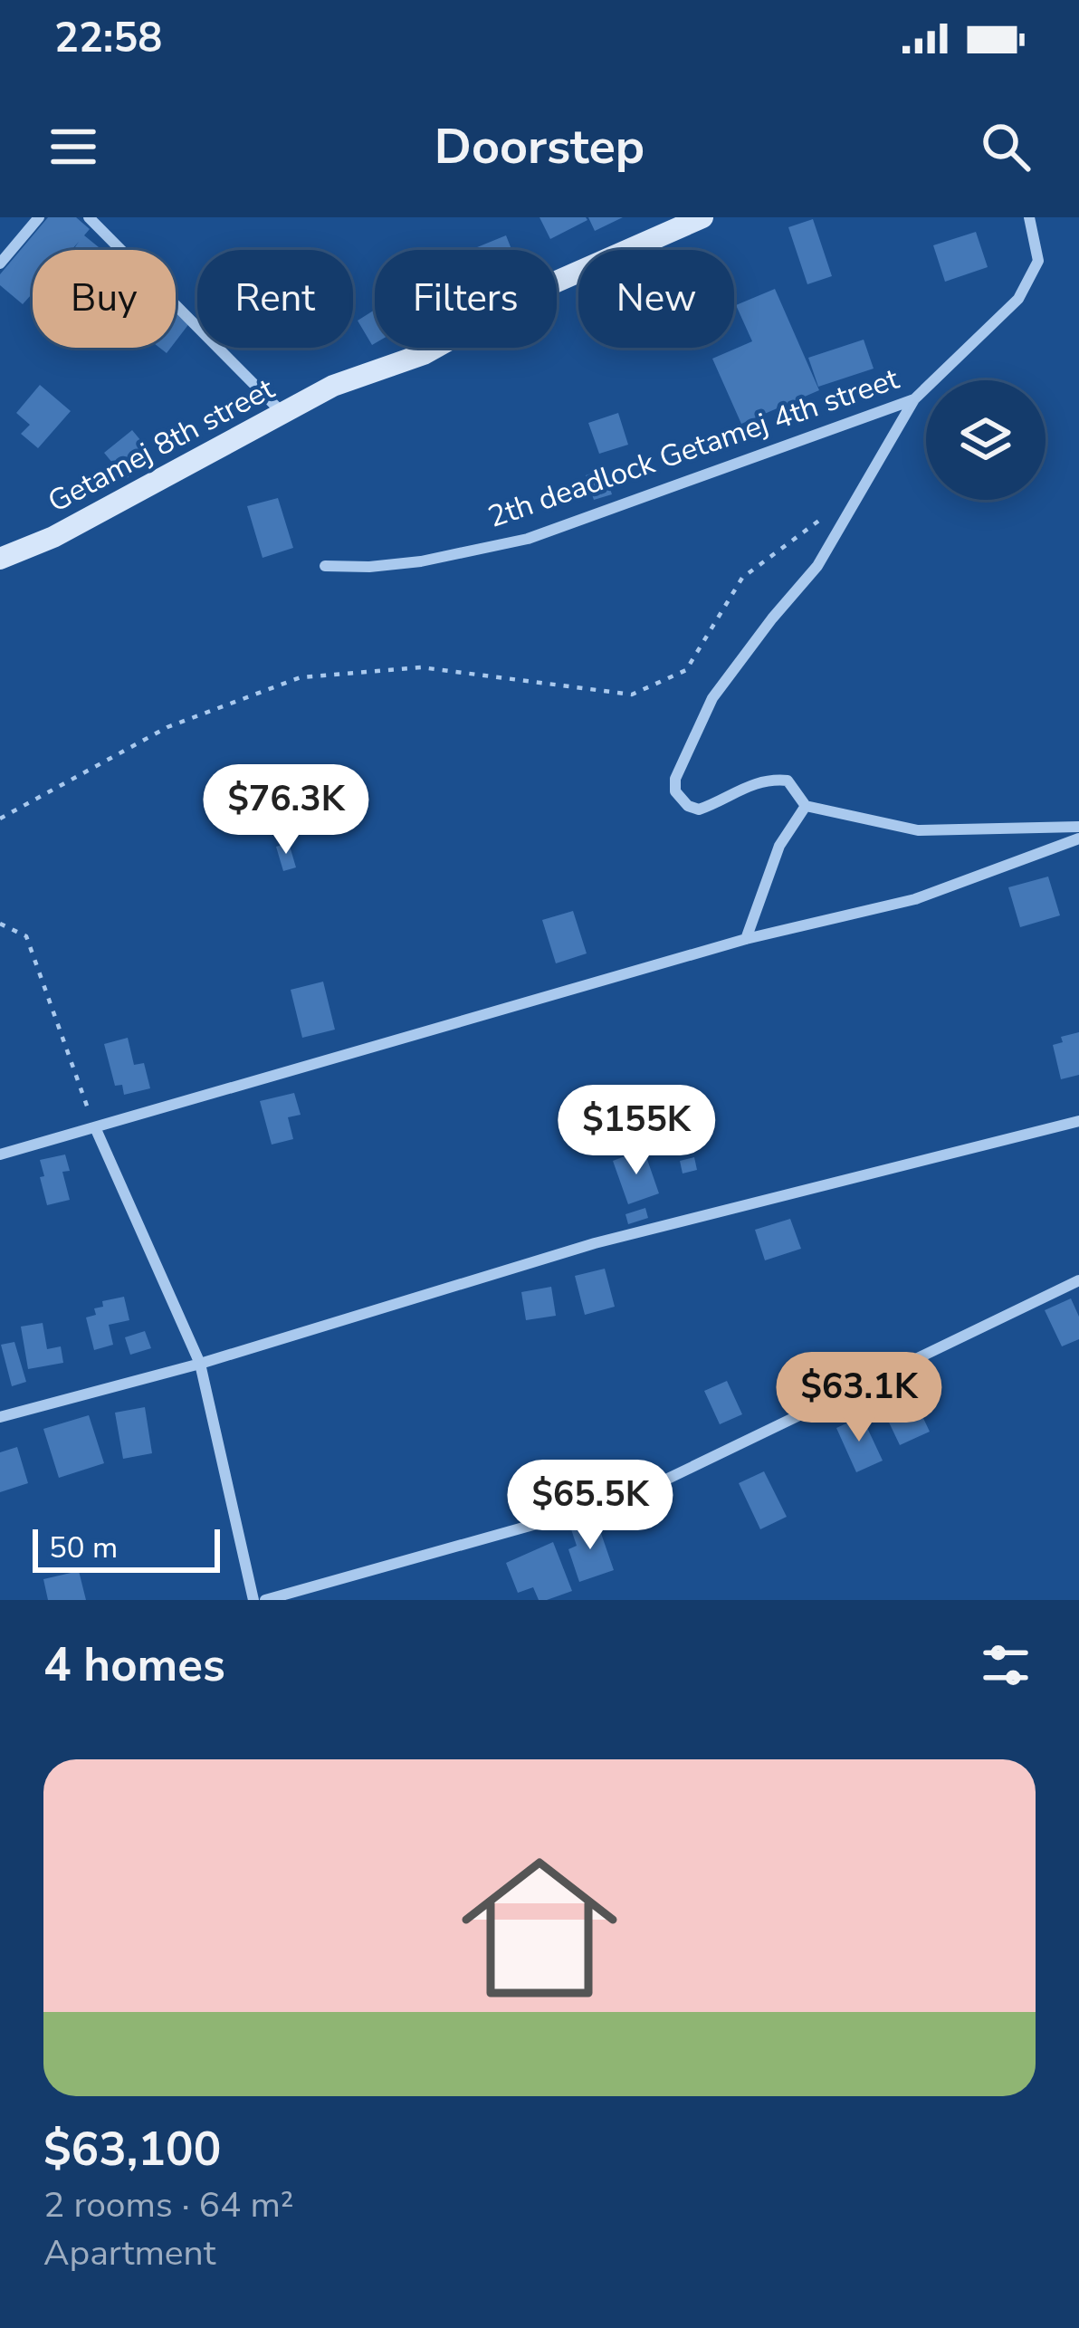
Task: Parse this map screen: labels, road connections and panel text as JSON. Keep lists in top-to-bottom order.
{
  "streets": {
    "street": ["Getamej 8th street", "2th deadlock Getamej 4th street"]
  },
  "scale_bar": "50 m",
  "page": {
    "status": "22:58",
    "header": "Doorstep",
    "chip": [
      "Buy",
      "Rent",
      "Filters",
      "New"
    ],
    "price": [
      "$76.3K",
      "$155K",
      "$63.1K",
      "$65.5K"
    ],
    "scale": "50 m",
    "heading": "4 homes",
    "list": [
      {
        "name": "$63,100",
        "note": "2 rooms · 64 m² · Apartment"
      }
    ]
  }
}
